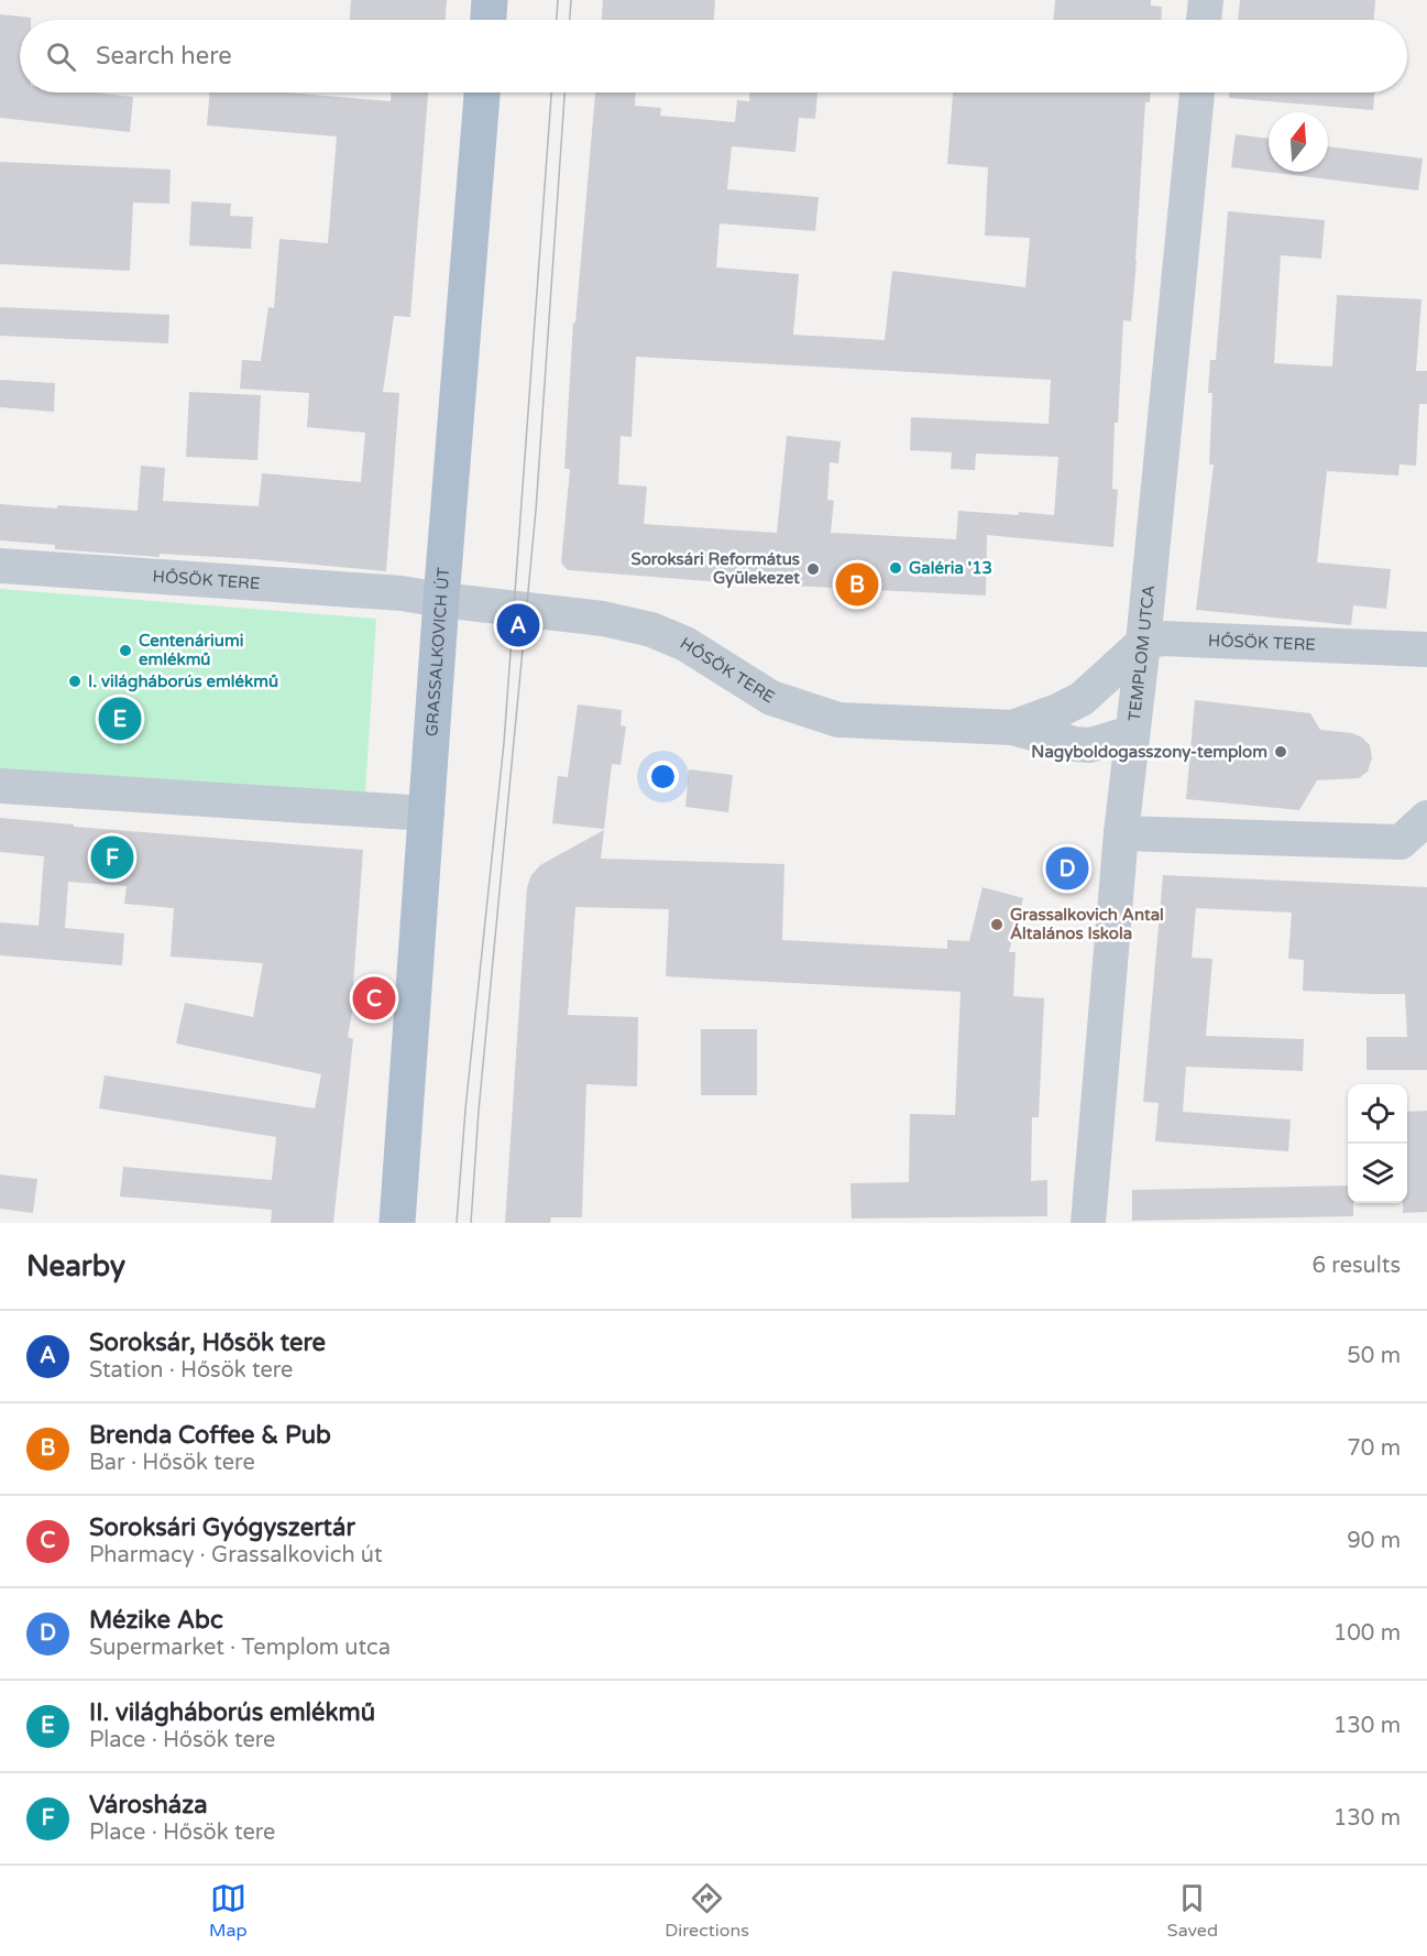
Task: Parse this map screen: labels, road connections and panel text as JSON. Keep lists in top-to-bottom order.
{
  "streets": {
    "main road": ["GRASSALKOVICH ÚT"],
    "street": ["HŐSÖK TERE", "TEMPLOM UTCA"]
  },
  "crossings": [
    ["HŐSÖK TERE", "GRASSALKOVICH ÚT"],
    ["HŐSÖK TERE", "TEMPLOM UTCA"]
  ],
  "places": [
    "Galéria '13",
    "Soroksári Református Gyülekezet",
    "Centenáriumi emlékmű",
    "I. világháborús emlékmű",
    "Nagyboldogasszony-templom",
    "Grassalkovich Antal Általános Iskola"
  ],
  "north": "top",
  "page": {
    "search": "Search here",
    "pins": [
      "B",
      "A",
      "E",
      "F",
      "D",
      "C"
    ],
    "heading": ["Nearby", "6 results"],
    "list": [
      {
        "mark": "A",
        "name": "Soroksár, Hősök tere",
        "note": "Station · Hősök tere",
        "value": "50 m"
      },
      {
        "mark": "B",
        "name": "Brenda Coffee & Pub",
        "note": "Bar · Hősök tere",
        "value": "70 m"
      },
      {
        "mark": "C",
        "name": "Soroksári Gyógyszertár",
        "note": "Pharmacy · Grassalkovich út",
        "value": "90 m"
      },
      {
        "mark": "D",
        "name": "Mézike Abc",
        "note": "Supermarket · Templom utca",
        "value": "100 m"
      },
      {
        "mark": "E",
        "name": "II. világháborús emlékmű",
        "note": "Place · Hősök tere",
        "value": "130 m"
      },
      {
        "mark": "F",
        "name": "Városháza",
        "note": "Place · Hősök tere",
        "value": "130 m"
      }
    ],
    "nav": ["Map", "Directions", "Saved"]
  }
}
